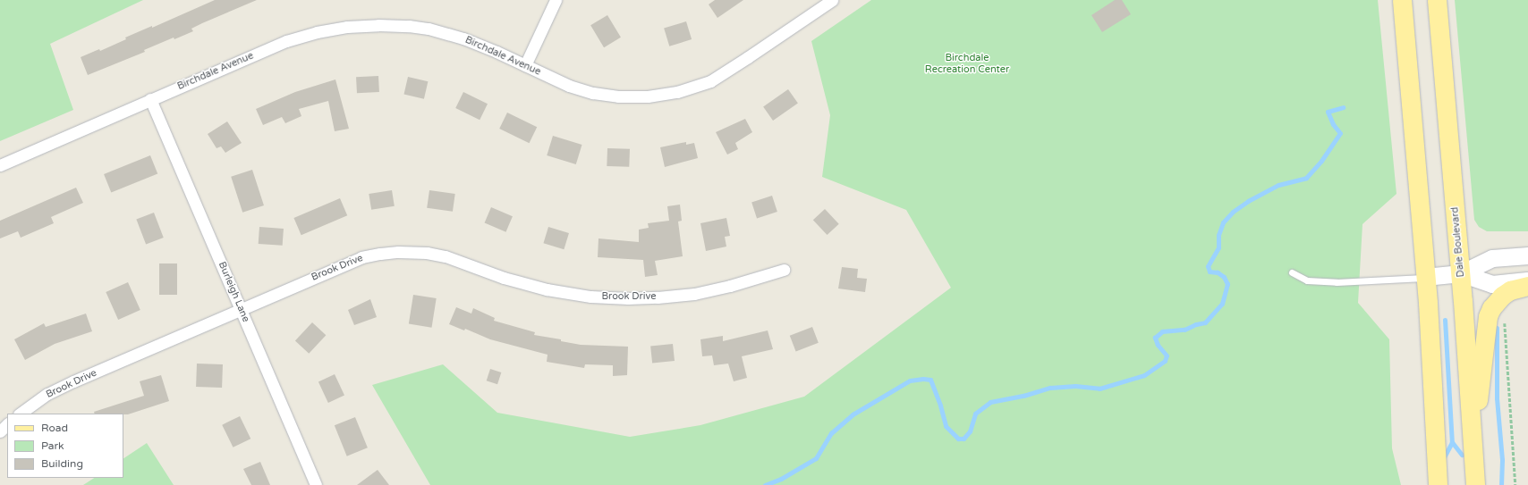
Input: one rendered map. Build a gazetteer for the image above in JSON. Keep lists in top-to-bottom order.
{
  "streets": {
    "main road": ["Dale Boulevard"],
    "street": ["Birchdale Avenue", "Brook Drive", "Burleigh Lane"]
  },
  "crossings": [
    ["Birchdale Avenue", "Burleigh Lane"],
    ["Brook Drive", "Burleigh Lane"]
  ],
  "parks": ["Birchdale Recreation Center"],
  "legend": ["Road", "Park", "Building"]
}
